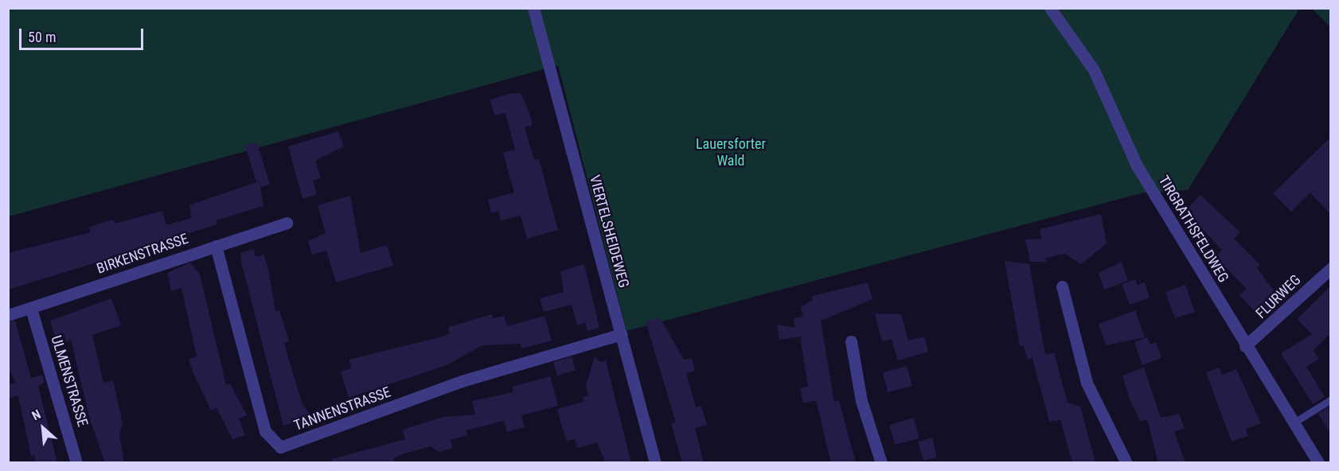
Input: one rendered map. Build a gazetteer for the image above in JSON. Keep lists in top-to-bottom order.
{
  "streets": {
    "street": [
      "TIRGRATHSFELDWEG",
      "VIERTELSHEIDEWEG",
      "BIRKENSTRASSE",
      "FLURWEG",
      "ULMENSTRASSE",
      "TANNENSTRASSE"
    ]
  },
  "crossings": [
    ["TIRGRATHSFELDWEG", "FLURWEG"],
    ["VIERTELSHEIDEWEG", "TANNENSTRASSE"],
    ["BIRKENSTRASSE", "ULMENSTRASSE"],
    ["BIRKENSTRASSE", "TANNENSTRASSE"]
  ],
  "parks": ["Lauersforter Wald"],
  "scale_bar": "50 m",
  "north": "top left"
}
